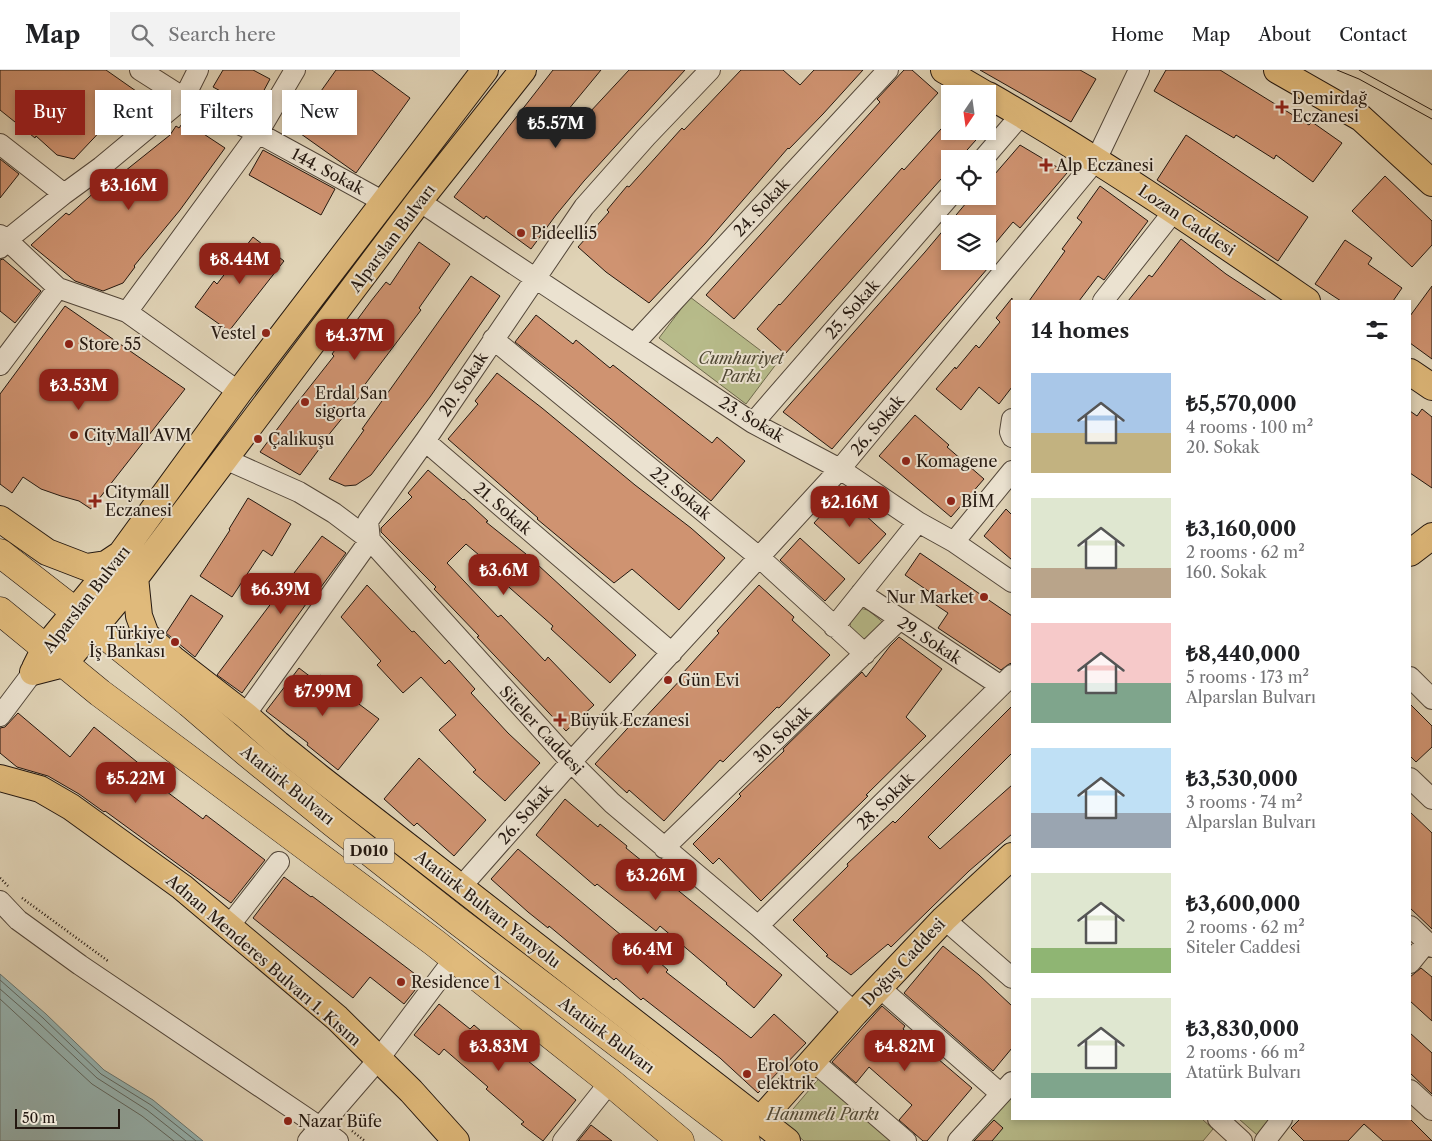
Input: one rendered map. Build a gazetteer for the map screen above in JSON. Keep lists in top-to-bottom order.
{
  "streets": {
    "highway": ["Atatürk Bulvarı", "D010"],
    "main road": [
      "Lozan Caddesi",
      "Alparslan Bulvarı",
      "Atatürk Bulvarı Yanyolu",
      "Adnan Menderes Bulvarı 1. Kısım",
      "Doğuş Caddesi"
    ],
    "street": [
      "144. Sokak",
      "24. Sokak",
      "25. Sokak",
      "20. Sokak",
      "23. Sokak",
      "26. Sokak",
      "22. Sokak",
      "21. Sokak",
      "29. Sokak",
      "Siteler Caddesi",
      "30. Sokak",
      "28. Sokak"
    ]
  },
  "crossings": [
    ["144. Sokak", "Alparslan Bulvarı"],
    ["24. Sokak", "23. Sokak"],
    ["Lozan Caddesi", "26. Sokak"],
    ["Alparslan Bulvarı", "23. Sokak"],
    ["Alparslan Bulvarı", "Siteler Caddesi"],
    ["Alparslan Bulvarı", "Atatürk Bulvarı"],
    ["Alparslan Bulvarı", "Atatürk Bulvarı Yanyolu"],
    ["25. Sokak", "23. Sokak"],
    ["20. Sokak", "23. Sokak"],
    ["20. Sokak", "22. Sokak"],
    ["20. Sokak", "21. Sokak"],
    ["20. Sokak", "Siteler Caddesi"],
    ["23. Sokak", "26. Sokak"],
    ["26. Sokak", "22. Sokak"],
    ["26. Sokak", "21. Sokak"],
    ["26. Sokak", "Siteler Caddesi"],
    ["26. Sokak", "Atatürk Bulvarı Yanyolu"],
    ["22. Sokak", "30. Sokak"],
    ["29. Sokak", "30. Sokak"],
    ["29. Sokak", "28. Sokak"],
    ["Siteler Caddesi", "30. Sokak"],
    ["Siteler Caddesi", "28. Sokak"],
    ["Siteler Caddesi", "Doğuş Caddesi"],
    ["Atatürk Bulvarı", "Atatürk Bulvarı Yanyolu"],
    ["Atatürk Bulvarı", "Doğuş Caddesi"],
    ["Atatürk Bulvarı Yanyolu", "Doğuş Caddesi"]
  ],
  "parks": ["Cumhuriyet Parkı", "Hanımeli Parkı"],
  "places": {
    "health": [
      "Demirdağ Eczanesi",
      "Alp Eczanesi",
      "Citymall Eczanesi",
      "Büyük Eczanesi"
    ],
    "other": [
      "Pideelli5",
      "Vestel",
      "Store 55",
      "Erdal San sigorta",
      "CityMall AVM",
      "Çalıkuşu",
      "Komagene",
      "BİM",
      "Nur Market",
      "Türkiye İş Bankası",
      "Gün Evi",
      "Residence 1",
      "Erol oto elektrik",
      "Nazar Büfe"
    ]
  },
  "scale_bar": "50 m",
  "north": "bottom",
  "page": {
    "header": "Map",
    "search": "Search here",
    "nav": [
      "Home",
      "Map",
      "About",
      "Contact"
    ],
    "chip": [
      "Buy",
      "Rent",
      "Filters",
      "New"
    ],
    "price": [
      "₺5.57M",
      "₺3.16M",
      "₺8.44M",
      "₺4.37M",
      "₺3.53M",
      "₺2.16M",
      "₺3.6M",
      "₺6.39M",
      "₺7.99M",
      "₺5.22M",
      "₺3.26M",
      "₺6.4M",
      "₺3.83M",
      "₺4.82M"
    ],
    "heading": "14 homes",
    "list": [
      {
        "name": "₺5,570,000",
        "note": "4 rooms · 100 m² · 20. Sokak"
      },
      {
        "name": "₺3,160,000",
        "note": "2 rooms · 62 m² · 160. Sokak"
      },
      {
        "name": "₺8,440,000",
        "note": "5 rooms · 173 m² · Alparslan Bulvarı"
      },
      {
        "name": "₺3,530,000",
        "note": "3 rooms · 74 m² · Alparslan Bulvarı"
      },
      {
        "name": "₺3,600,000",
        "note": "2 rooms · 62 m² · Siteler Caddesi"
      },
      {
        "name": "₺3,830,000",
        "note": "2 rooms · 66 m² · Atatürk Bulvarı"
      }
    ],
    "scale": "50 m"
  }
}
